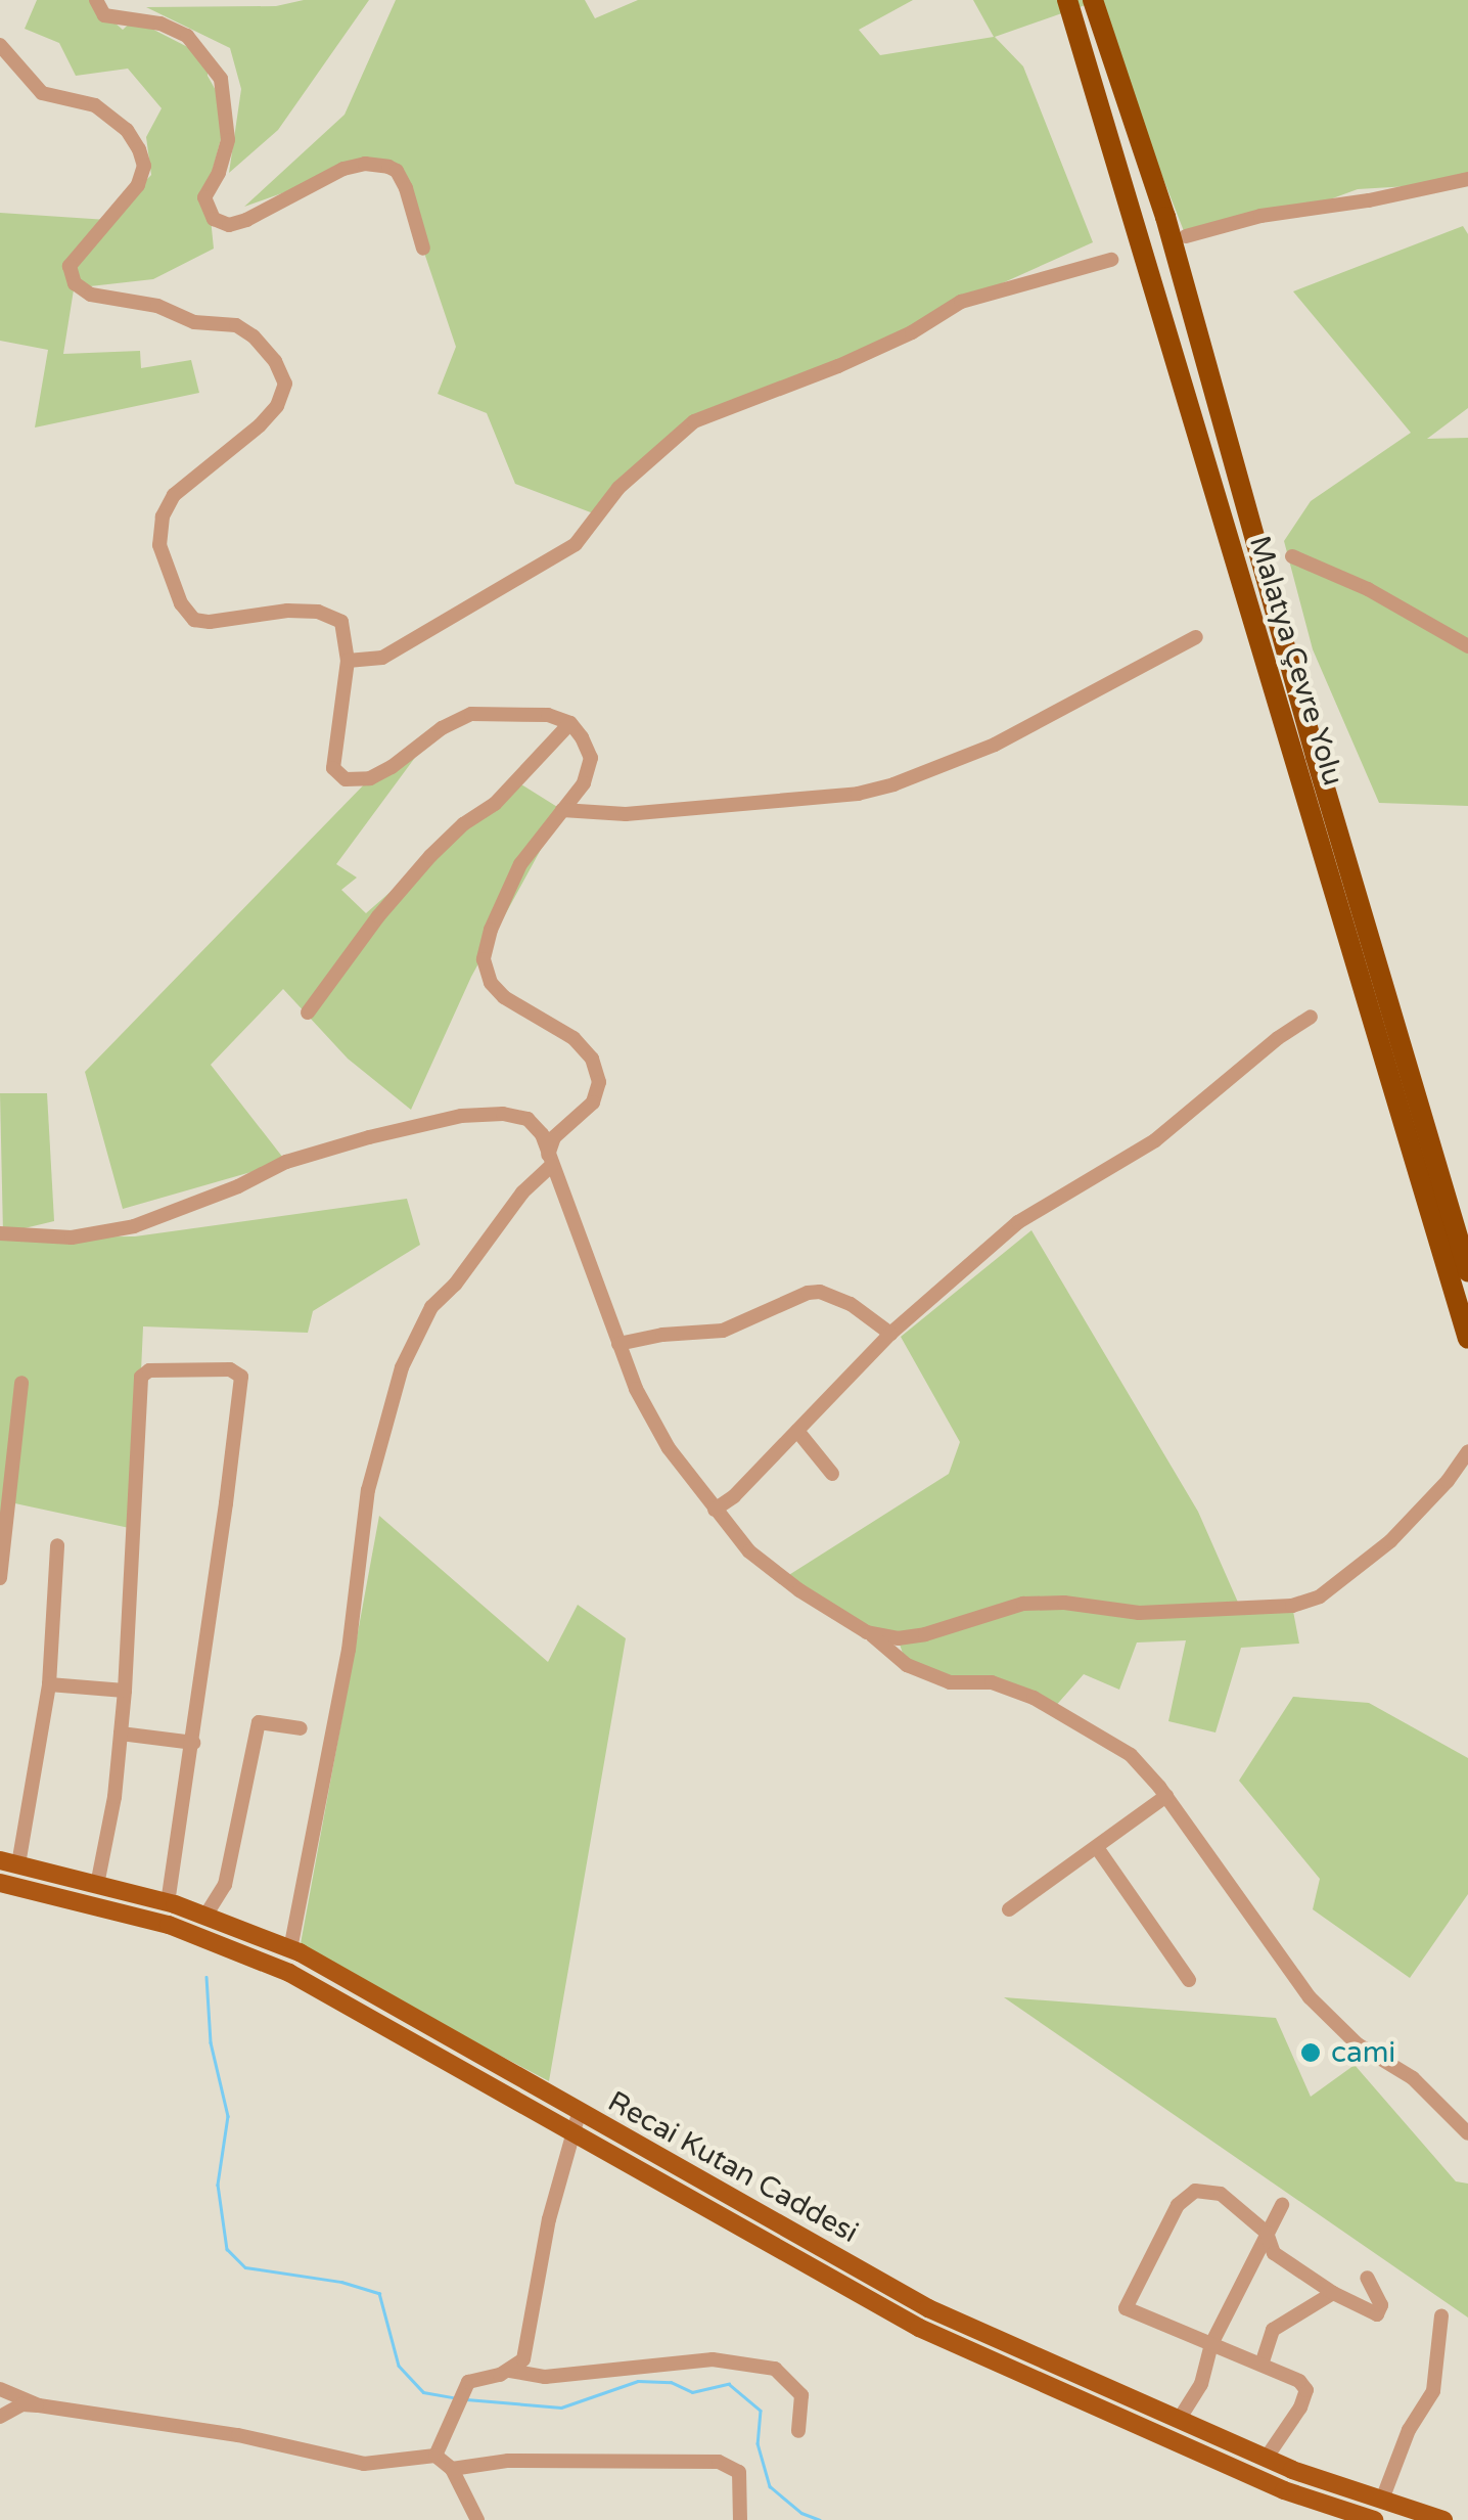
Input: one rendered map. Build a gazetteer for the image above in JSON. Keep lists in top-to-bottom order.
{
  "streets": {
    "highway": ["Malatya Çevre Yolu"],
    "main road": ["Recai Kutan Caddesi"]
  },
  "places": ["cami"]
}
